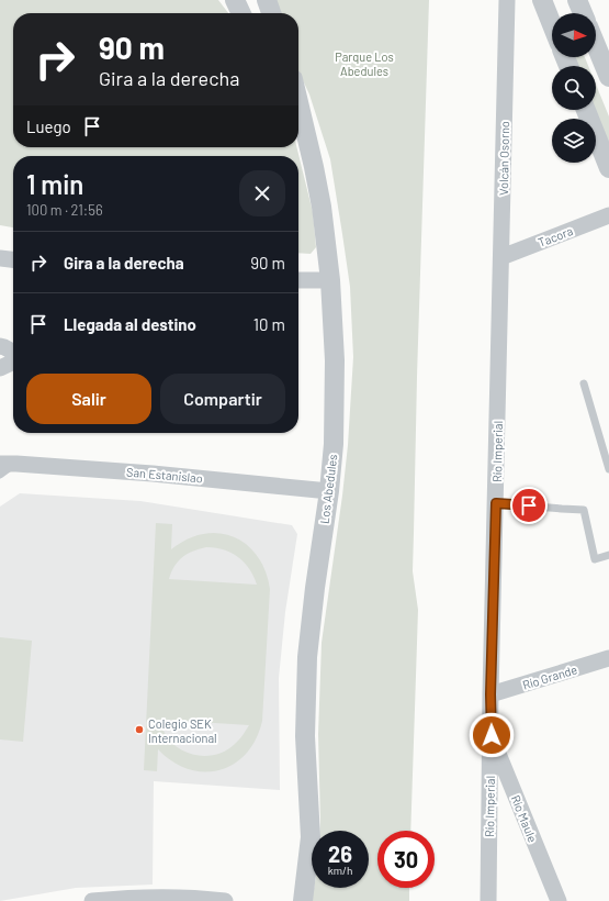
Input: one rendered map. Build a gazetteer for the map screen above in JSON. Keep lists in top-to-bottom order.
{
  "streets": {
    "street": [
      "Volcán Osorno",
      "Tacora",
      "Río Imperial",
      "San Estanislao",
      "Los Abedules",
      "Río Grande",
      "Río Maule"
    ]
  },
  "crossings": [
    ["Volcán Osorno", "Tacora"],
    ["Volcán Osorno", "Río Imperial"],
    ["Río Imperial", "Río Grande"],
    ["Río Imperial", "Río Maule"],
    ["San Estanislao", "Los Abedules"]
  ],
  "parks": ["Parque Los Abedules"],
  "places": ["Colegio SEK Internacional"],
  "north": "right",
  "page": {
    "turn": ["90 m", "Gira a la derecha"],
    "then": "Luego",
    "heading": ["1 min", "100 m · 21:56"],
    "list": [
      {
        "name": "Gira a la derecha",
        "value": "90 m"
      },
      {
        "name": "Llegada al destino",
        "value": "10 m"
      }
    ],
    "buttons": ["Salir", "Compartir"],
    "speed": "26 km/h",
    "limit": "30"
  }
}
